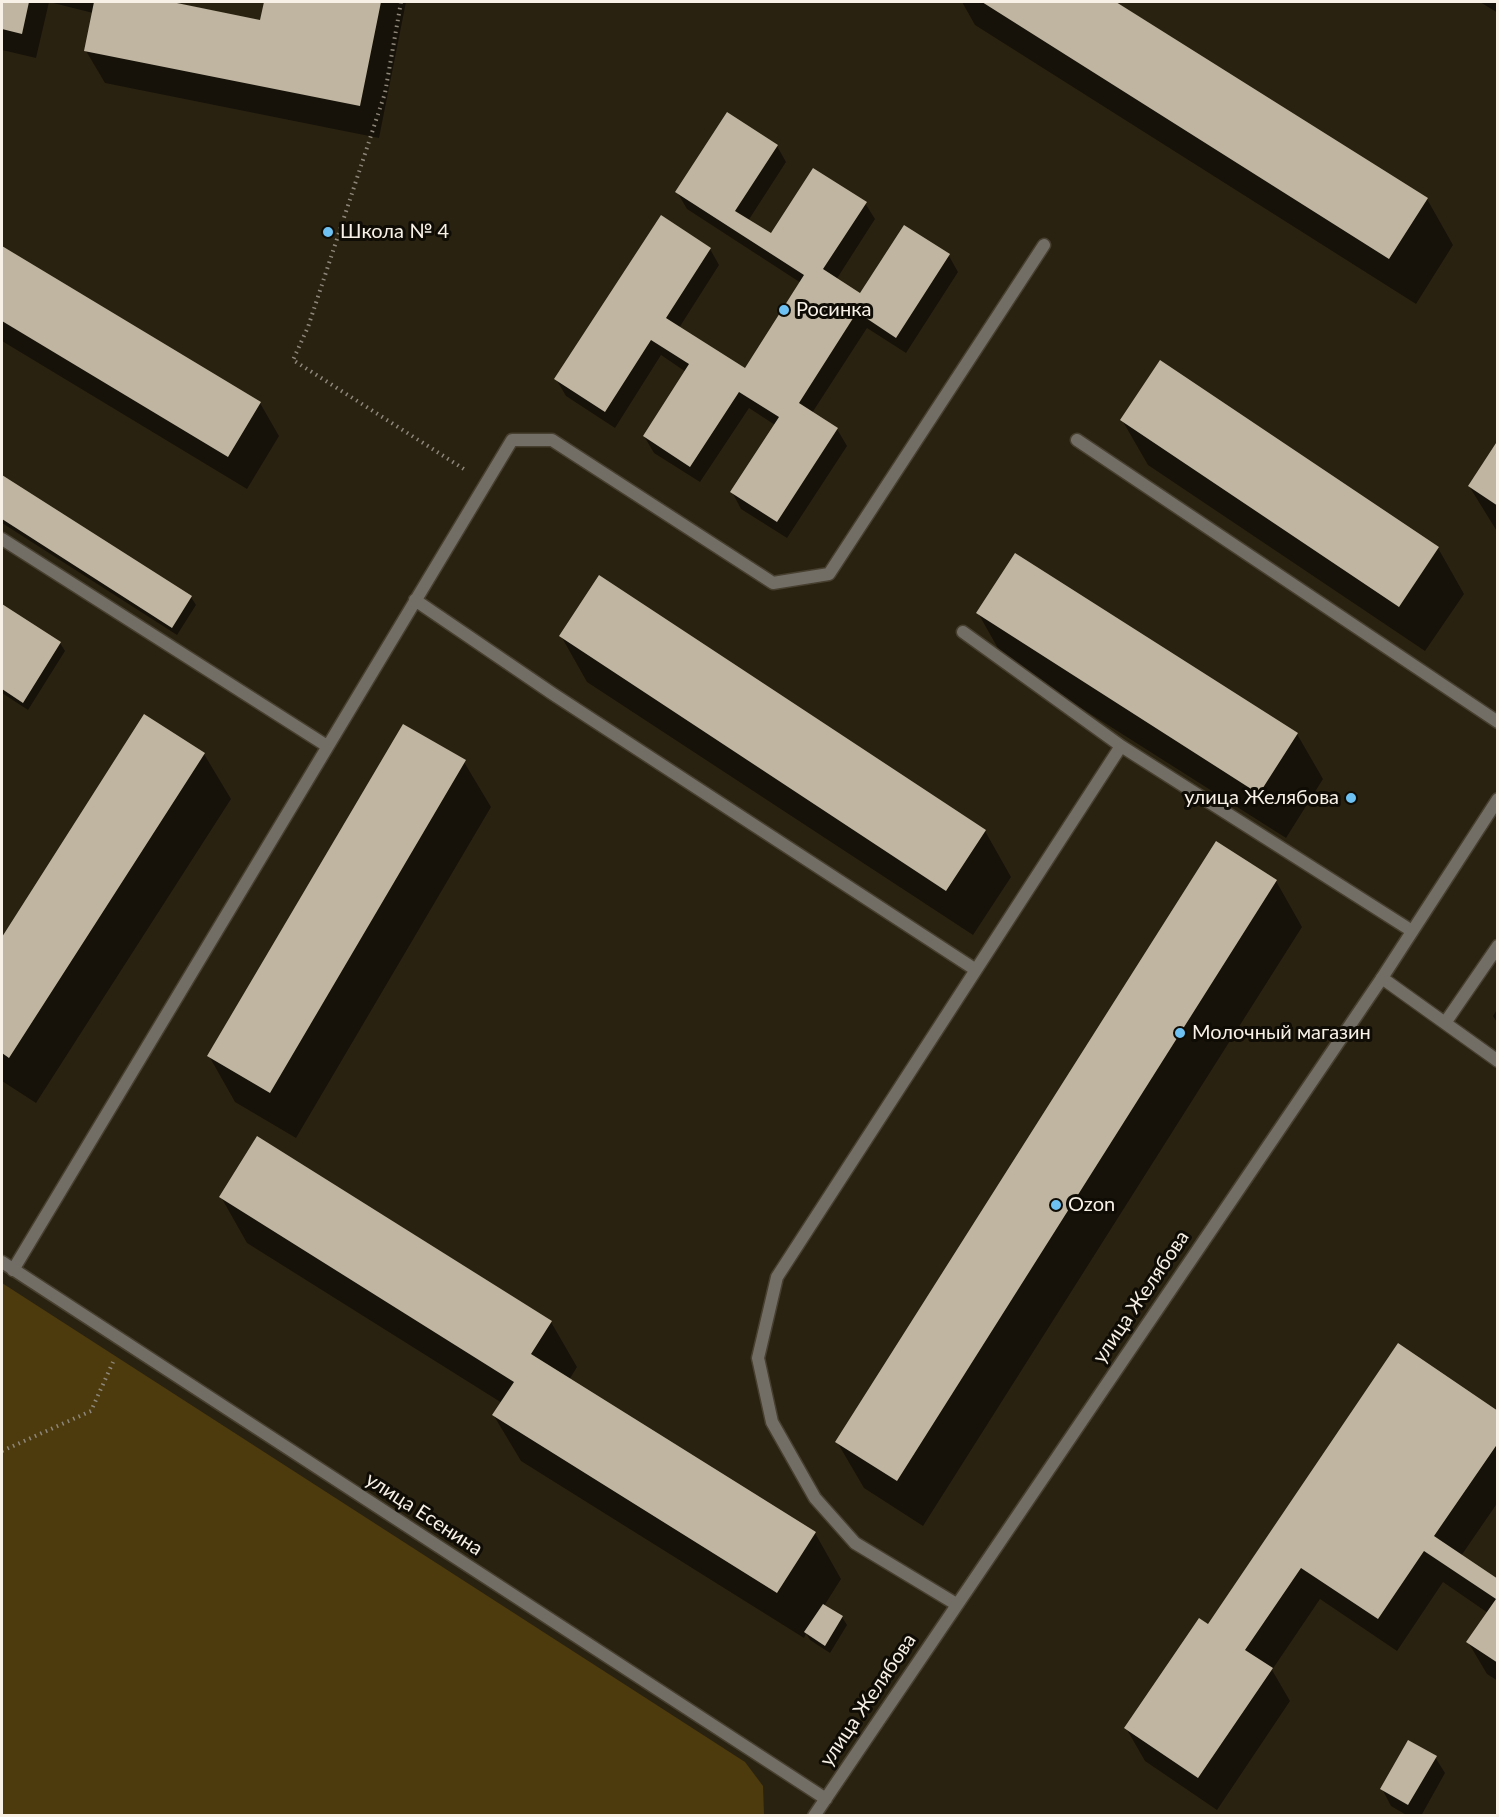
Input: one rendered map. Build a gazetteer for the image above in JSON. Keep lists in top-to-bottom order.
{
  "streets": {
    "street": ["улица Желябова", "улица Есенина"]
  },
  "crossings": [
    ["улица Желябова", "улица Есенина"]
  ],
  "places": [
    "Школа № 4",
    "Росинка",
    "улица Желябова",
    "Молочный магазин",
    "Ozon"
  ]
}
